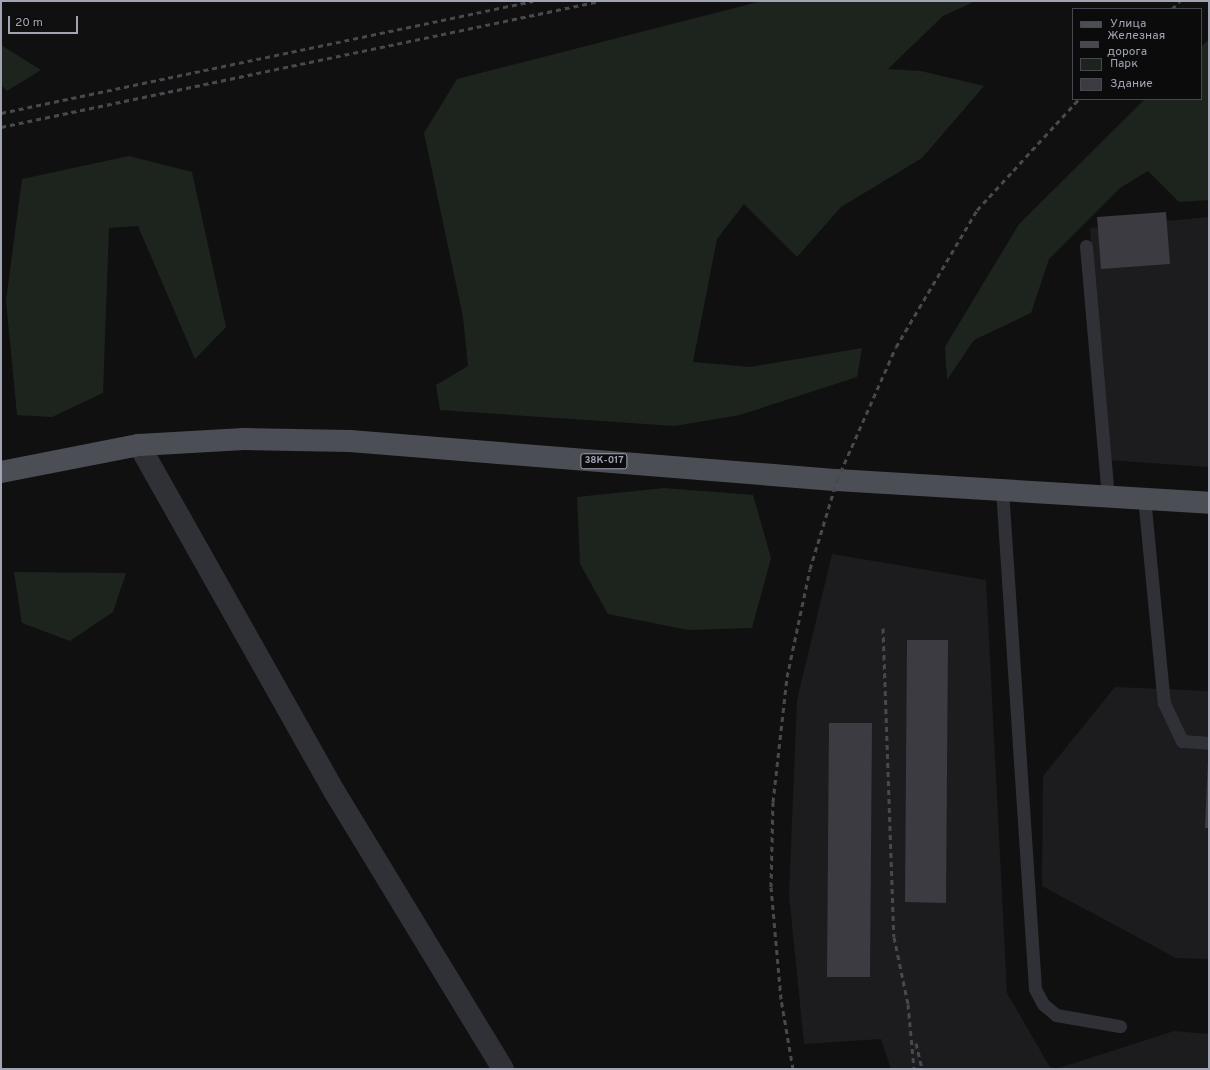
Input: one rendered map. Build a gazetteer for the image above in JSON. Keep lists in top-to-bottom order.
{
  "streets": {
    "main road": ["38К-017"]
  },
  "legend": [
    "Улица",
    "Железная дорога",
    "Парк",
    "Здание"
  ],
  "scale_bar": "20 m"
}
